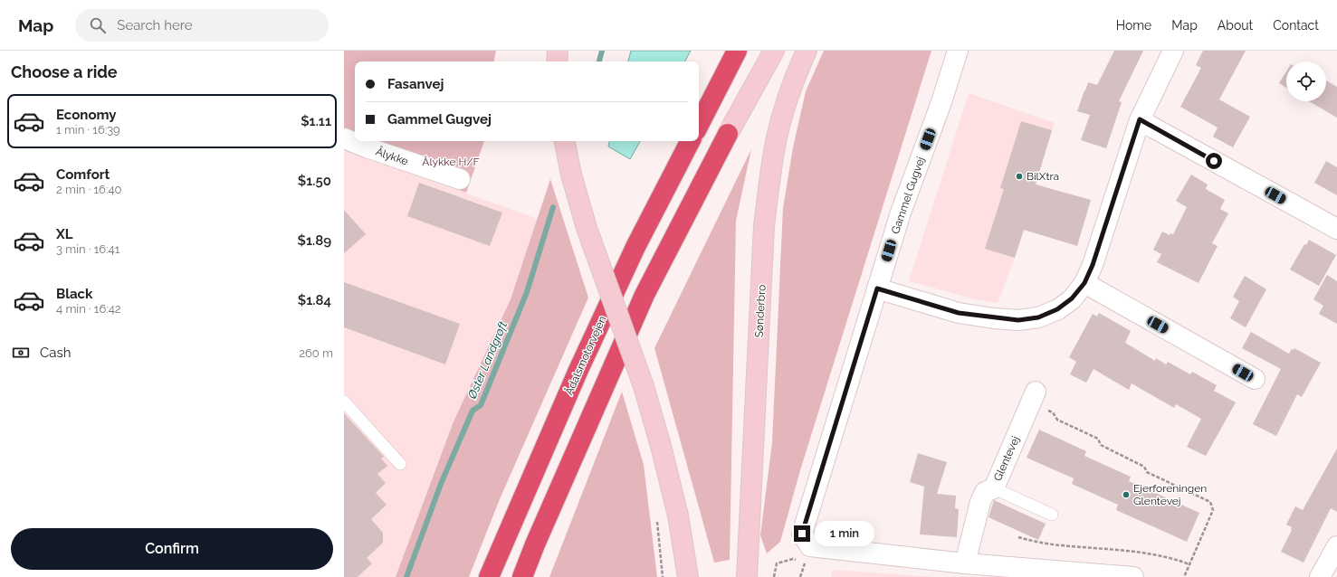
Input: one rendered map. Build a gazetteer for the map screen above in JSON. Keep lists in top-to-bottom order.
{
  "streets": {
    "highway": ["Ådalsmotorvejen"],
    "street": [
      "Ålykke",
      "Gammel Gugvej",
      "Sønderbro",
      "Glentevej"
    ]
  },
  "water": ["Øster Landgrøft"],
  "parks": ["Ålykke H/F"],
  "places": ["BilXtra", "Ejerforeningen Glentevej"],
  "page": {
    "header": "Map",
    "search": "Search here",
    "nav": [
      "Home",
      "Map",
      "About",
      "Contact"
    ],
    "heading": "Choose a ride",
    "banner": ["Fasanvej", "Gammel Gugvej"],
    "list": [
      {
        "name": "Economy",
        "note": "1 min · 16:39",
        "value": "$1.11"
      },
      {
        "name": "Comfort",
        "note": "2 min · 16:40",
        "value": "$1.50"
      },
      {
        "name": "XL",
        "note": "3 min · 16:41",
        "value": "$1.89"
      },
      {
        "name": "Black",
        "note": "4 min · 16:42",
        "value": "$1.84"
      }
    ],
    "pay": ["Cash", "260 m"],
    "buttons": "Confirm",
    "bubble": "1 min"
  }
}
